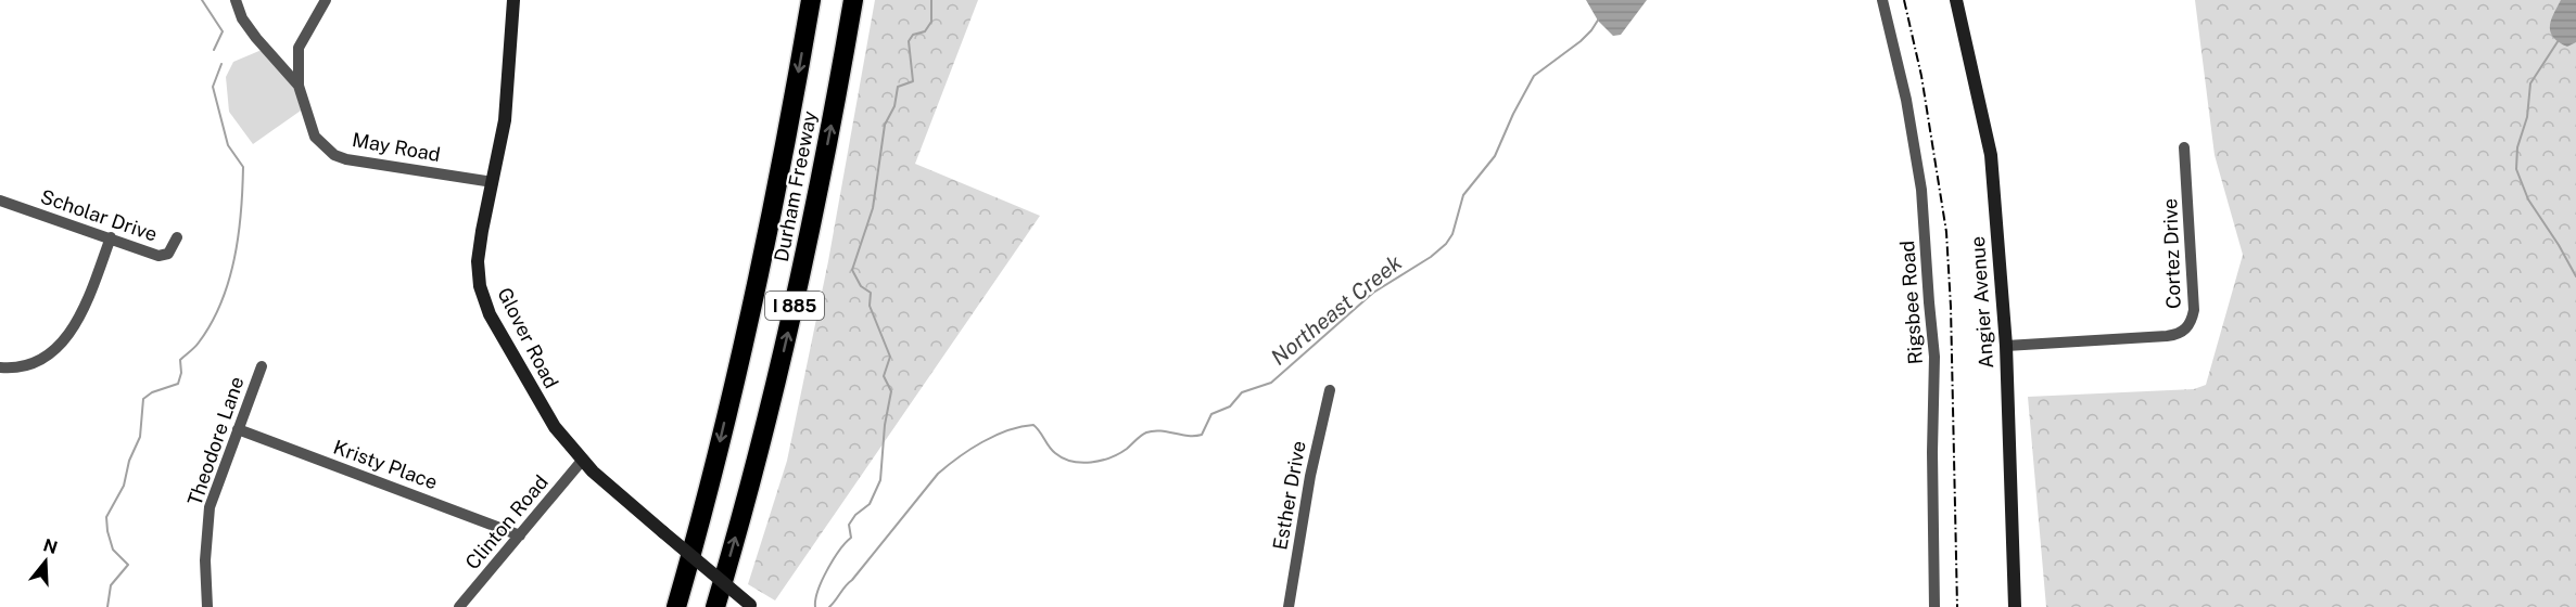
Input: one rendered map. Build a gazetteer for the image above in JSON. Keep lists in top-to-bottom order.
{
  "streets": {
    "highway": ["Durham Freeway", "I 885"],
    "street": [
      "May Road",
      "Scholar Drive",
      "Cortez Drive",
      "Rigsbee Road",
      "Angier Avenue",
      "Glover Road",
      "Theodore Lane",
      "Kristy Place",
      "Esther Drive",
      "Clinton Road"
    ]
  },
  "crossings": [
    ["May Road", "Glover Road"],
    ["Cortez Drive", "Angier Avenue"],
    ["Glover Road", "Clinton Road"],
    ["Theodore Lane", "Kristy Place"],
    ["Kristy Place", "Clinton Road"]
  ],
  "water": ["Northeast Creek"],
  "north": "top"
}
